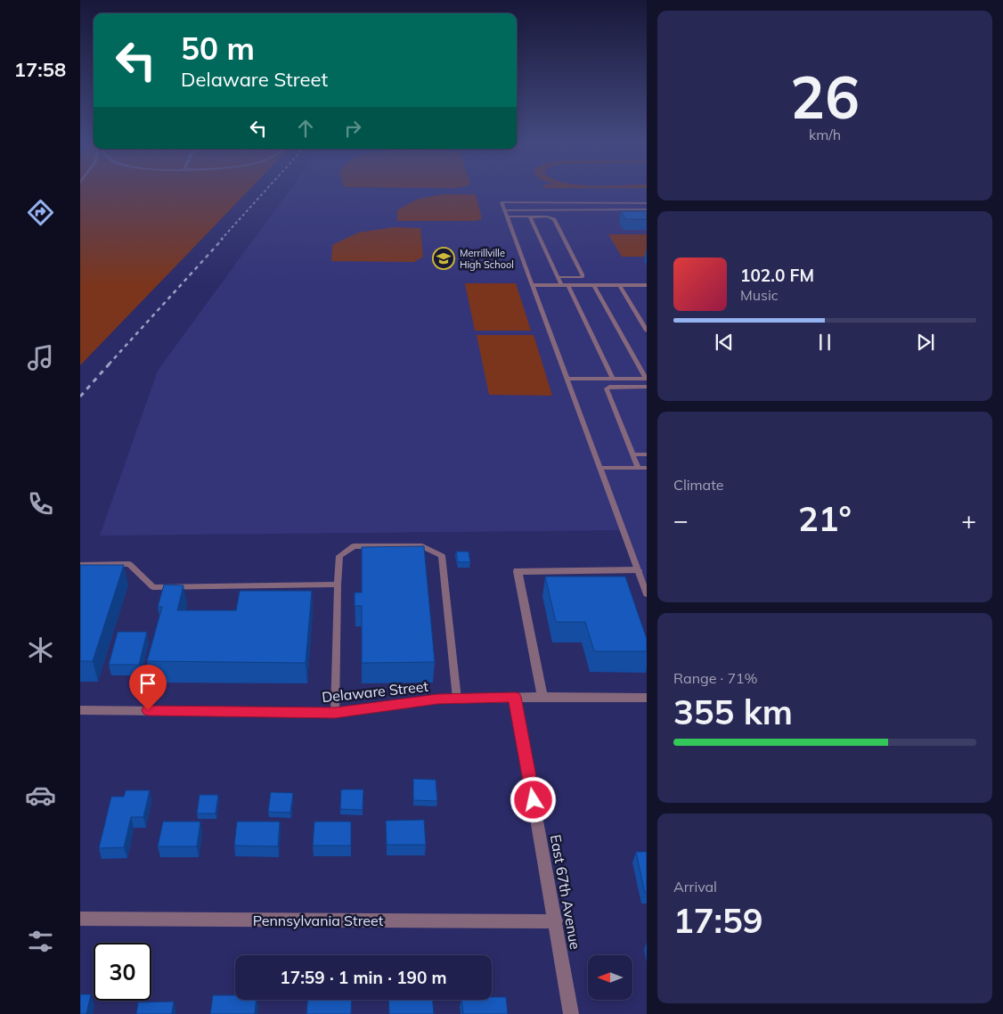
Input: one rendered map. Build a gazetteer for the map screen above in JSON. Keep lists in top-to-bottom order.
{
  "streets": {
    "street": ["Delaware Street", "East 67th Avenue", "Pennsylvania Street"]
  },
  "crossings": [
    ["Delaware Street", "East 67th Avenue"],
    ["East 67th Avenue", "Pennsylvania Street"]
  ],
  "places": {
    "school or university": ["Merrillville High School"]
  },
  "north": "left",
  "page": {
    "tabs": "17:58",
    "tile": [
      ["26", "km/h"],
      "Climate",
      ["Range · 71%", "355 km"],
      ["Arrival", "17:59"]
    ],
    "turn": ["50 m", "Delaware Street"],
    "song": ["102.0 FM", "Music"],
    "heat": ["−", "21°", "+"],
    "limit": "30",
    "trip": "17:59 · 1 min · 190 m"
  }
}
